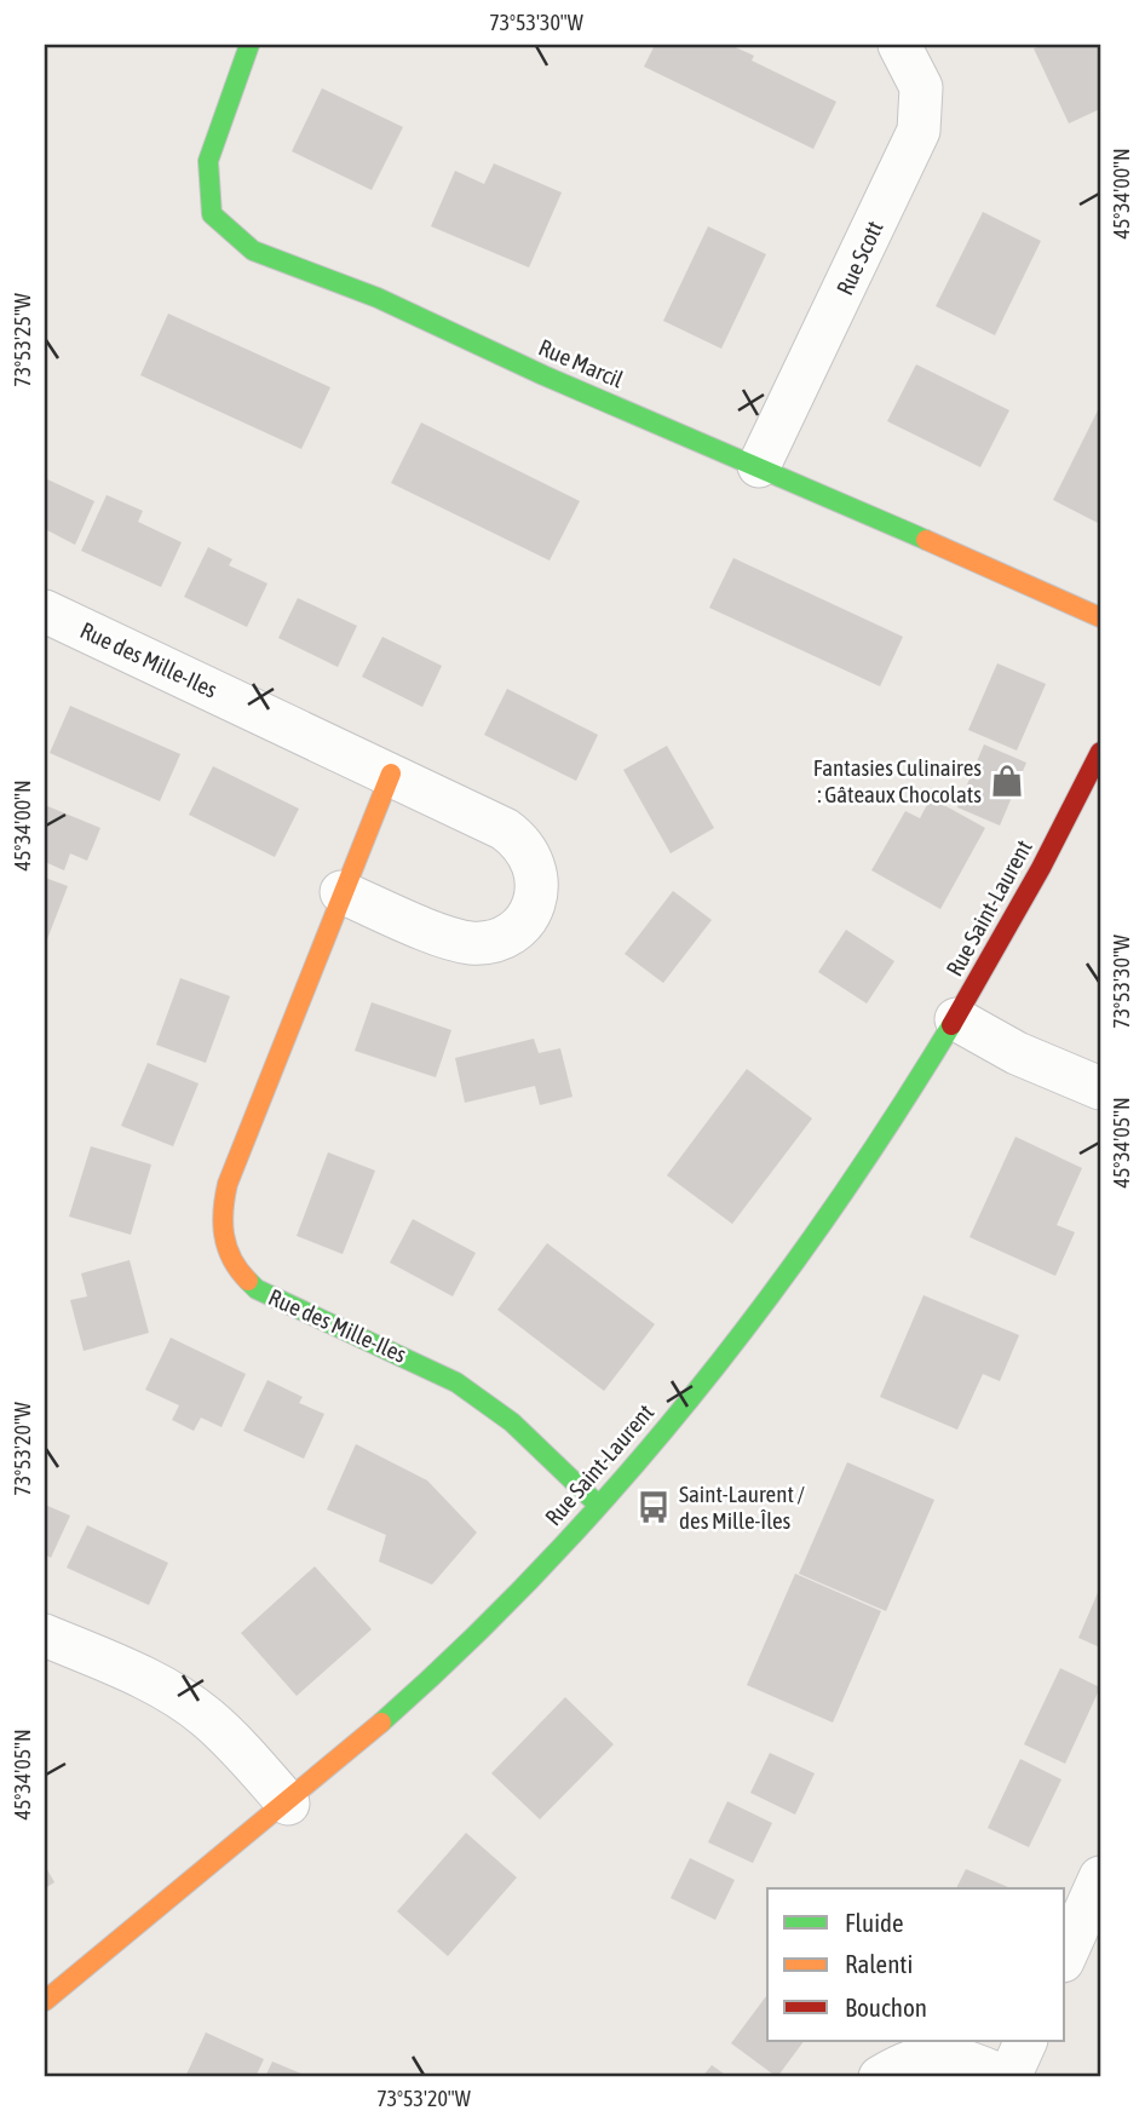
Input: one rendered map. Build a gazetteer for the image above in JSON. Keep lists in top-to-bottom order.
{
  "streets": {
    "street": [
      "Rue Scott",
      "Rue Marcil",
      "Rue des Mille-Iles",
      "Rue Saint-Laurent"
    ]
  },
  "crossings": [
    ["Rue Scott", "Rue Marcil"],
    ["Rue des Mille-Iles", "Rue Saint-Laurent"]
  ],
  "places": {
    "shop": ["Fantasies Culinaires : Gâteaux Chocolats"],
    "bus stop": ["Saint-Laurent / des Mille-Îles"]
  },
  "legend": ["Fluide", "Ralenti", "Bouchon"],
  "coordinates": [
    "73°53'30\"W",
    "45°34'00\"N",
    "73°53'25\"W",
    "45°34'05\"N",
    "73°53'20\"W"
  ]
}
